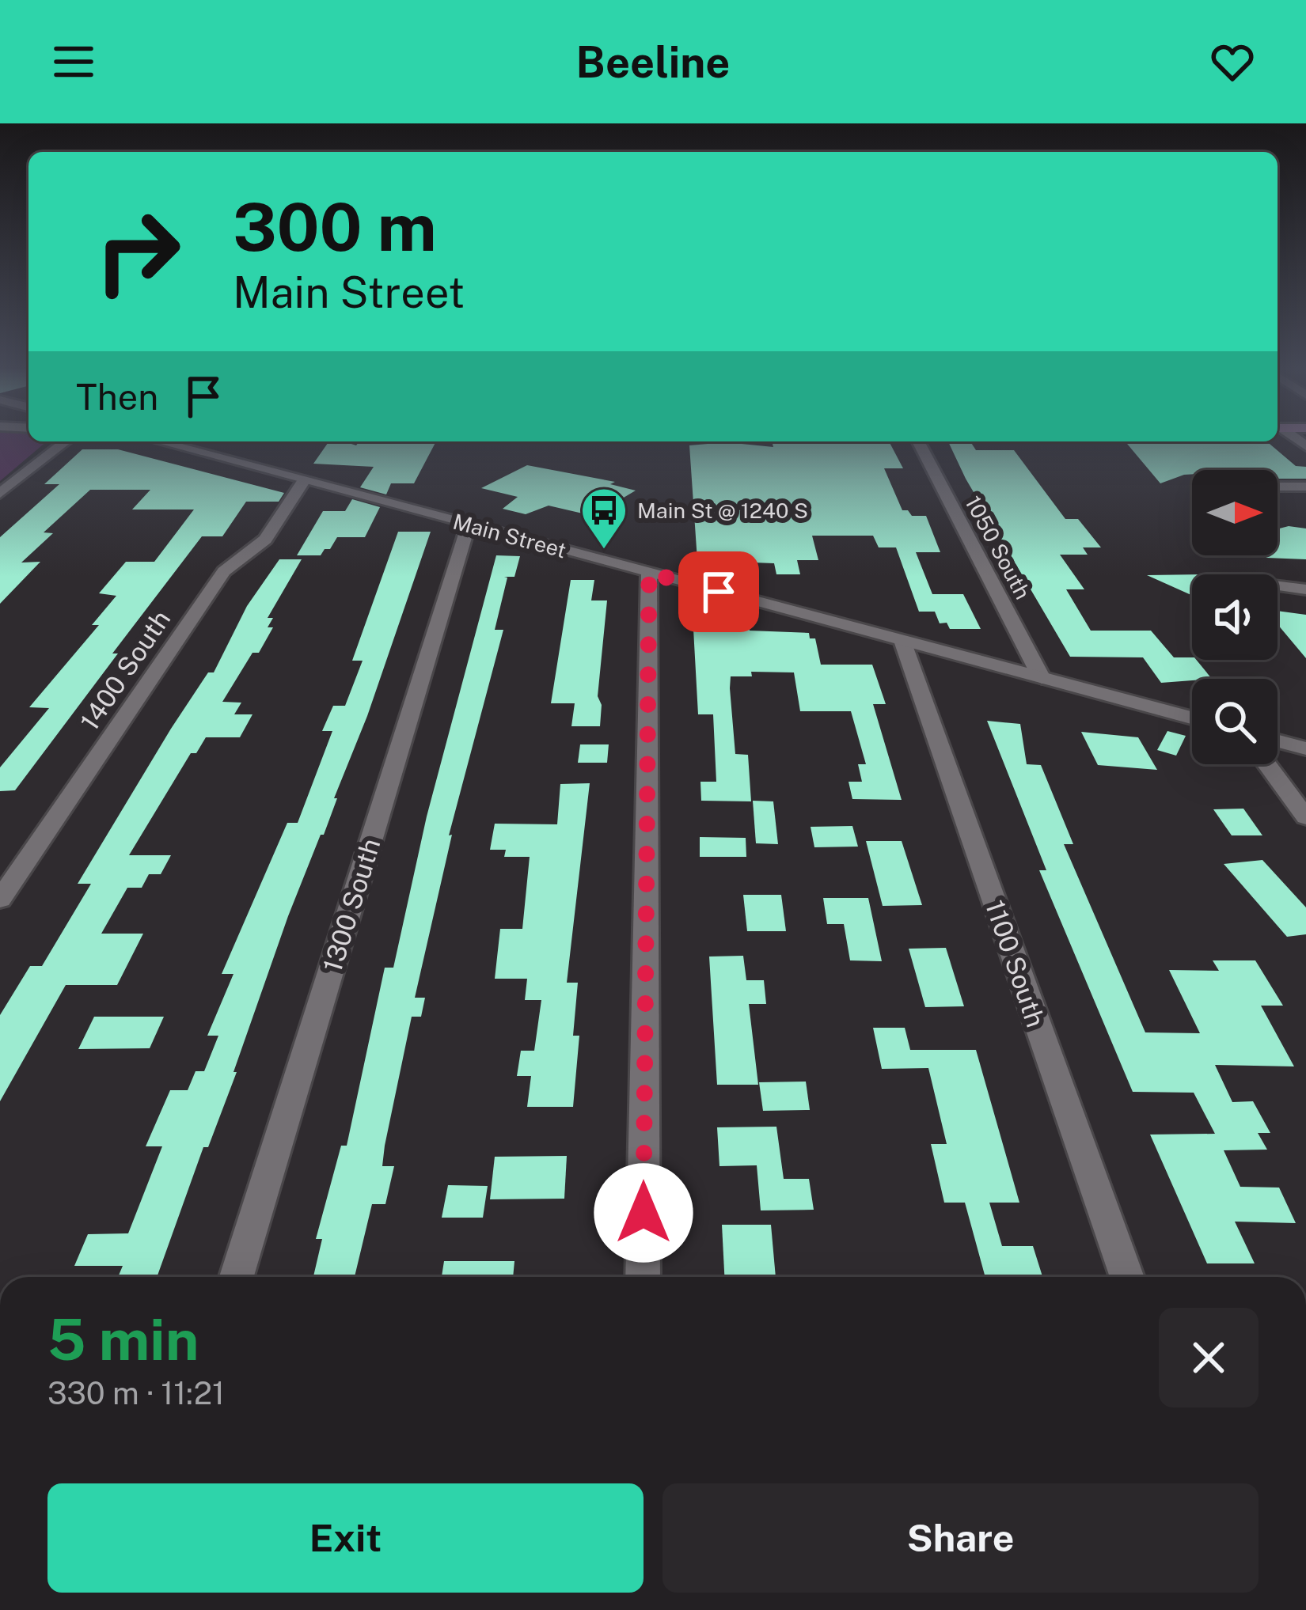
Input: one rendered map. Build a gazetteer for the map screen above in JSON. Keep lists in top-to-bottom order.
{
  "streets": {
    "street": [
      "Main Street",
      "1050 South",
      "1400 South",
      "1300 South",
      "1100 South"
    ]
  },
  "crossings": [
    ["Main Street", "1050 South"],
    ["Main Street", "1400 South"],
    ["Main Street", "1300 South"],
    ["Main Street", "1100 South"]
  ],
  "places": {
    "bus stop": ["Main St @ 1240 S"]
  },
  "north": "right",
  "page": {
    "header": "Beeline",
    "turn": ["300 m", "Main Street"],
    "then": "Then",
    "heading": ["5 min", "330 m · 11:21"],
    "buttons": ["Exit", "Share"]
  }
}
